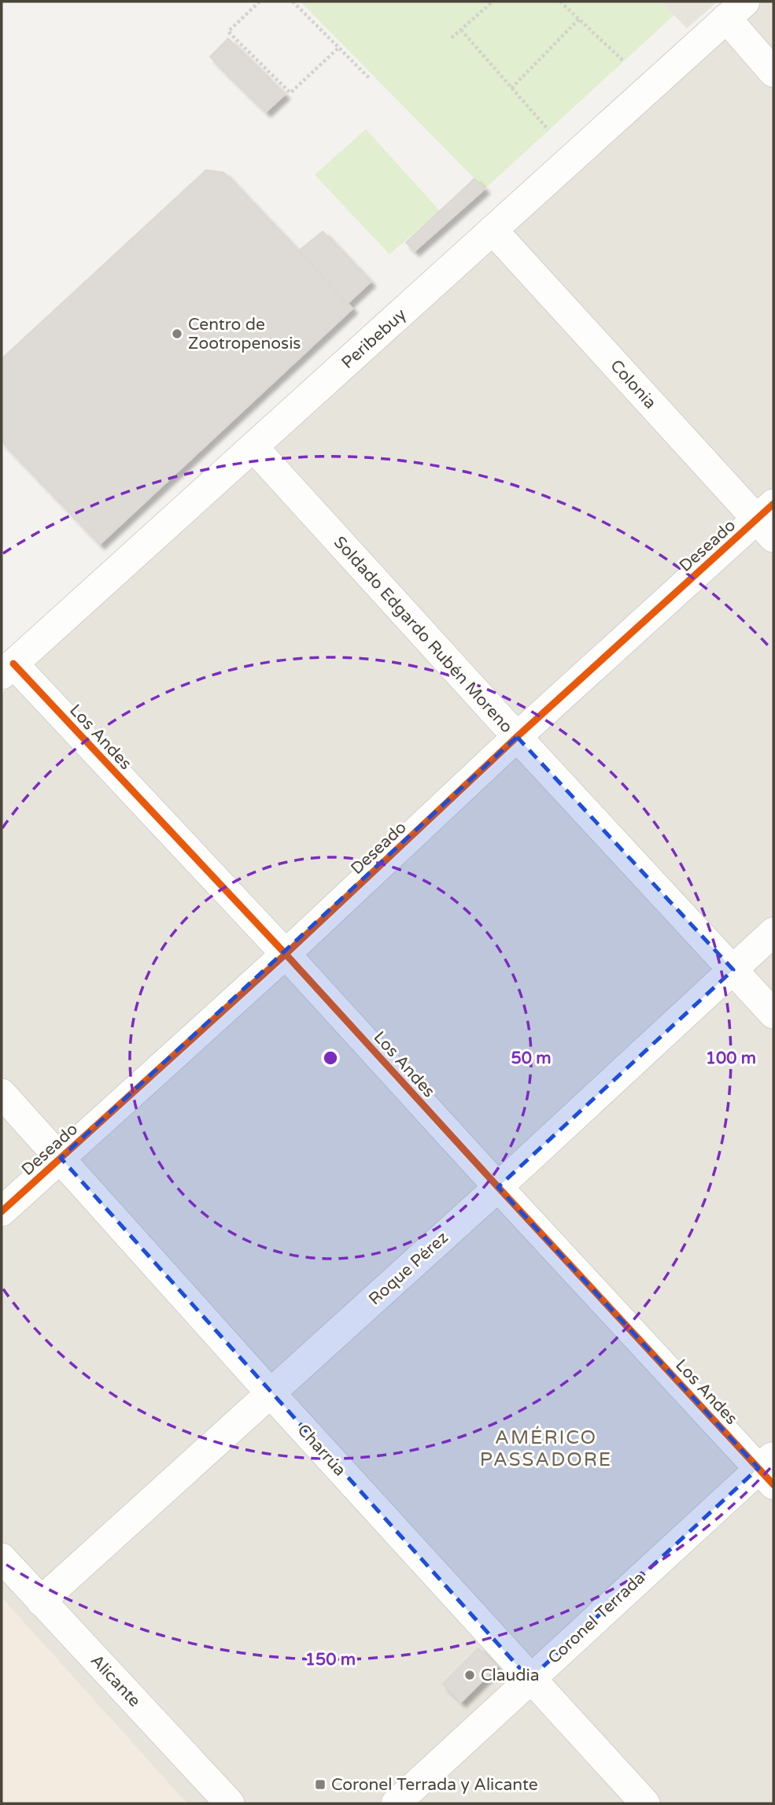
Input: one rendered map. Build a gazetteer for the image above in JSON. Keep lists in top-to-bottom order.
{
  "streets": {
    "street": [
      "Peribebuy",
      "Colonia",
      "Deseado",
      "Soldado Edgardo Rubén Moreno",
      "Los Andes",
      "Roque Pérez",
      "Charrúa",
      "Coronel Terrada",
      "Alicante"
    ]
  },
  "crossings": [
    ["Peribebuy", "Colonia"],
    ["Peribebuy", "Soldado Edgardo Rubén Moreno"],
    ["Peribebuy", "Los Andes"],
    ["Colonia", "Deseado"],
    ["Deseado", "Soldado Edgardo Rubén Moreno"],
    ["Deseado", "Los Andes"],
    ["Deseado", "Charrúa"],
    ["Soldado Edgardo Rubén Moreno", "Roque Pérez"],
    ["Los Andes", "Roque Pérez"],
    ["Los Andes", "Coronel Terrada"],
    ["Roque Pérez", "Charrúa"],
    ["Roque Pérez", "Alicante"],
    ["Charrúa", "Coronel Terrada"]
  ],
  "districts": ["AMÉRICO PASSADORE"],
  "places": {
    "other": ["Centro de Zootropenosis", "Claudia"],
    "transit": ["Coronel Terrada y Alicante"]
  },
  "rings": ["50 m", "100 m", "150 m"]
}
